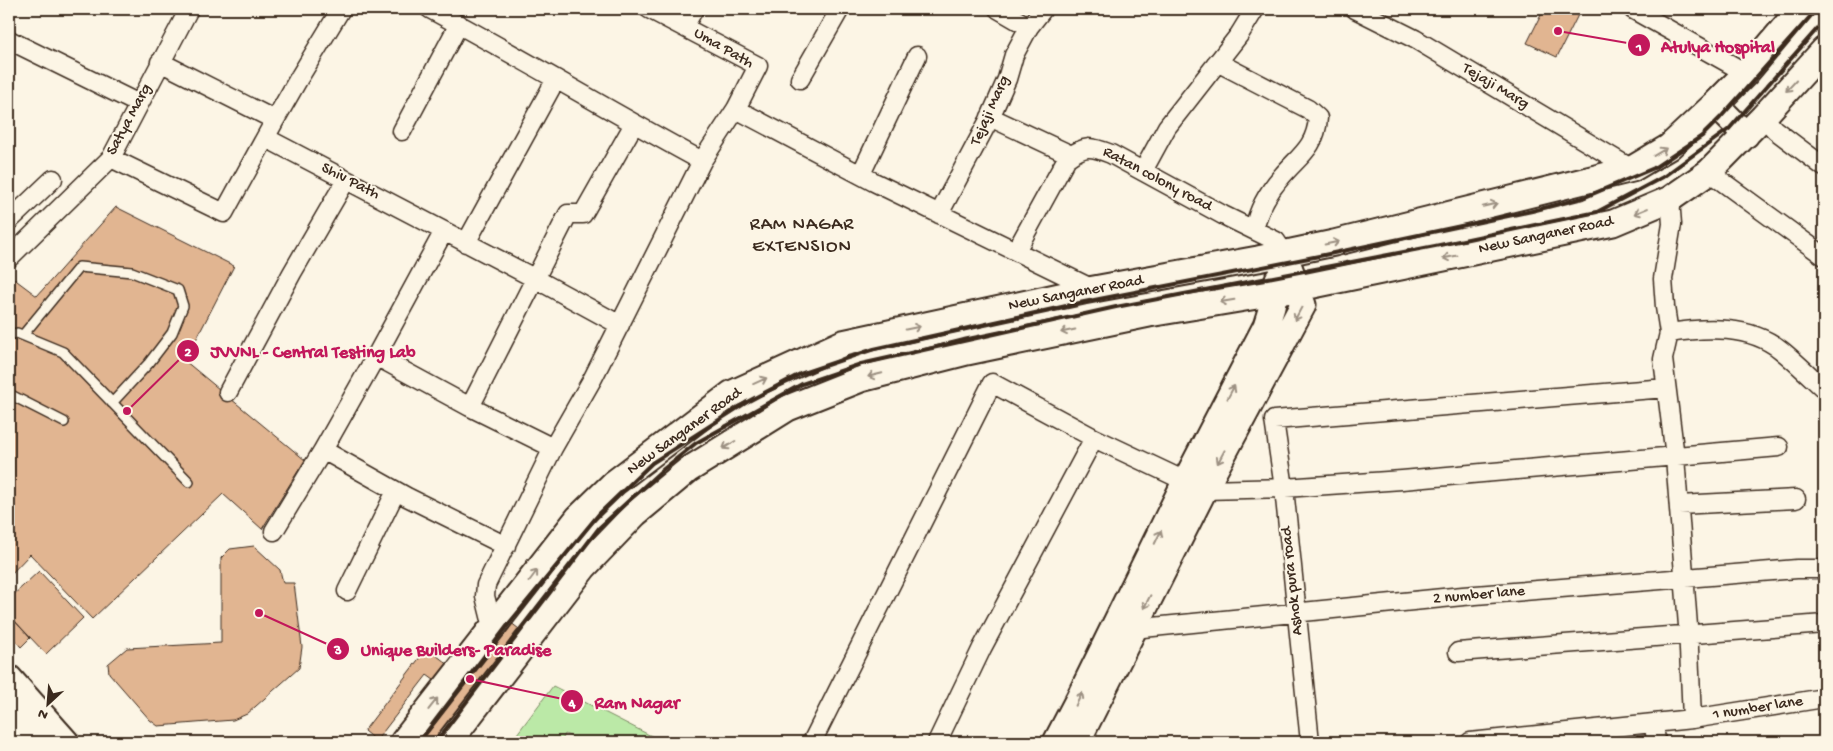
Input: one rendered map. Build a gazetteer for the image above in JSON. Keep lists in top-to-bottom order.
{
  "streets": {
    "main road": ["New Sanganer Road"],
    "street": [
      "Uma Path",
      "Tejaji Marg",
      "Satya Marg",
      "Ratan colony road",
      "Shiv Path",
      "Ashok pura road",
      "2 number lane",
      "1 number lane"
    ]
  },
  "crossings": [
    ["Tejaji Marg", "New Sanganer Road"],
    ["Ratan colony road", "New Sanganer Road"],
    ["Ashok pura road", "2 number lane"]
  ],
  "districts": ["RAM NAGAR EXTENSION"],
  "places": [
    "Atulya Hospital",
    "JVVNL - Central Testing Lab",
    "Unique Builders- Paradise",
    "Ram Nagar"
  ],
  "north": "bottom left"
}
